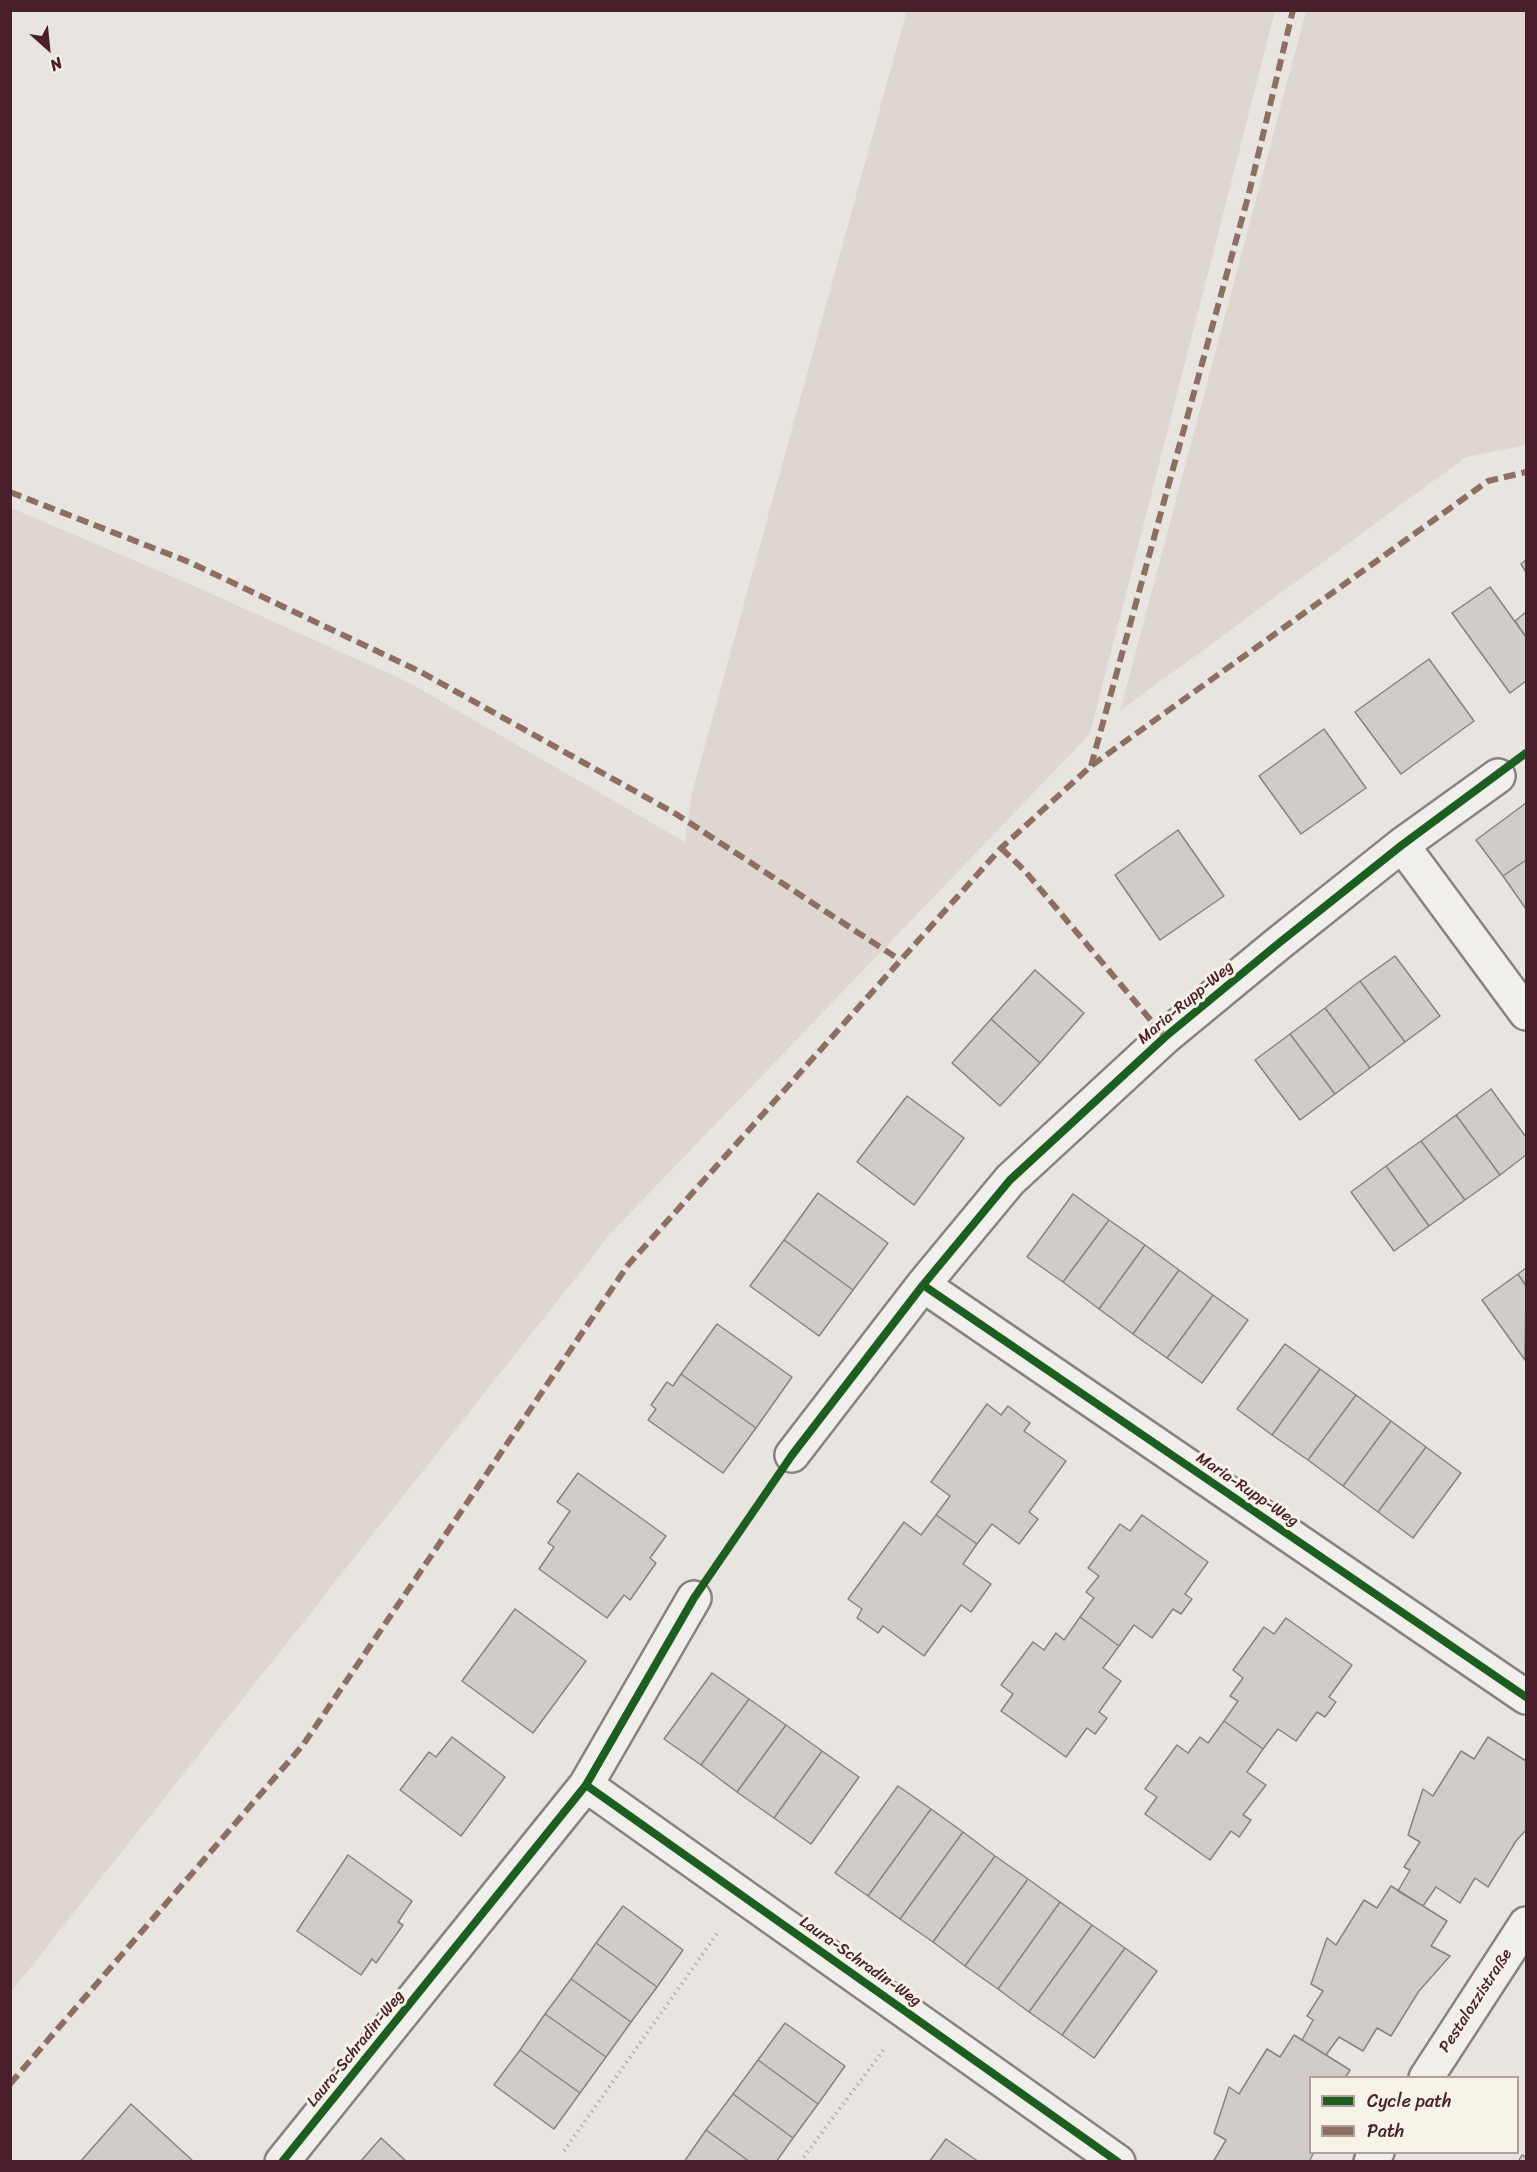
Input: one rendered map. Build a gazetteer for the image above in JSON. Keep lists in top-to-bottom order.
{
  "streets": {
    "street": ["Maria-Rupp-Weg", "Laura-Schradin-Weg", "Pestalozzistraße"]
  },
  "legend": ["Cycle path", "Path"],
  "north": "bottom right"
}
